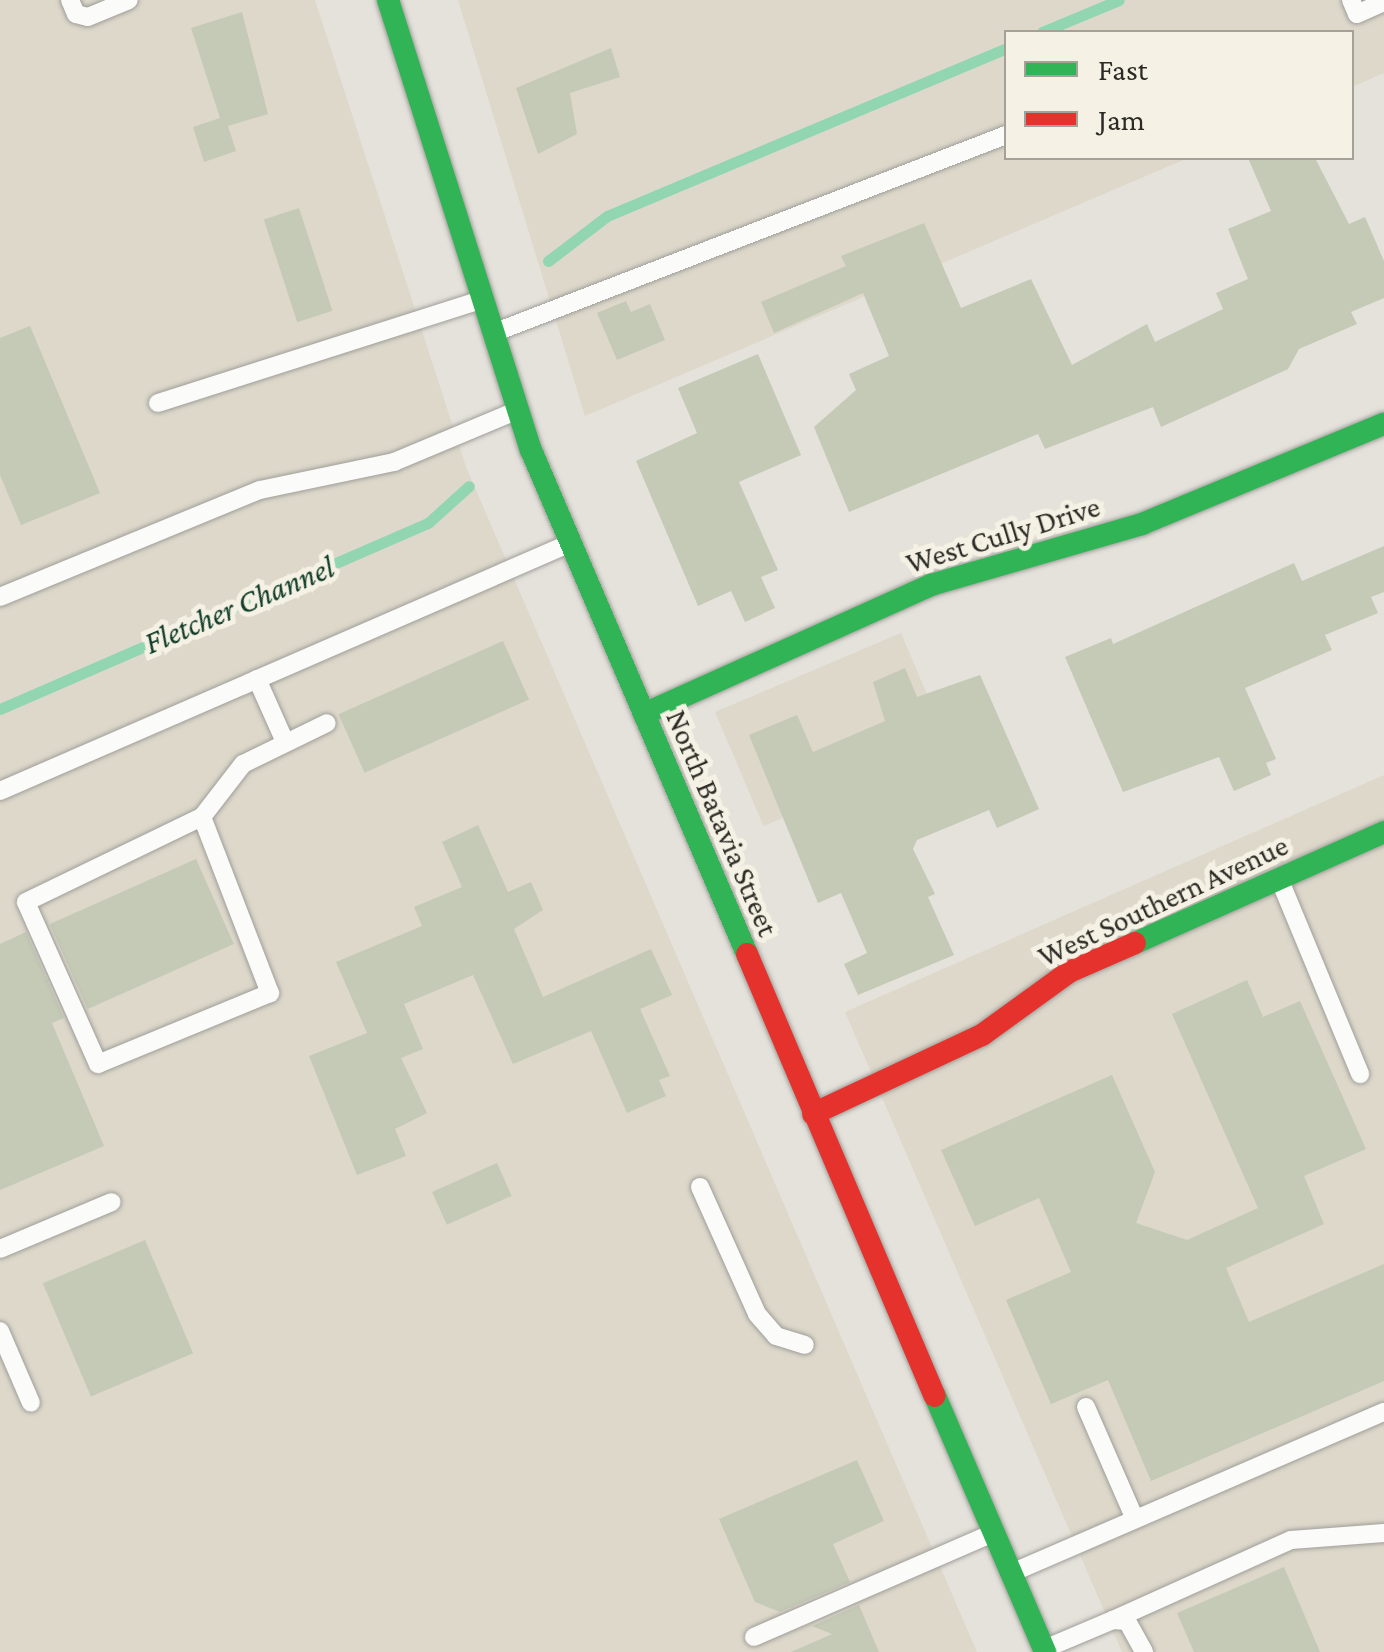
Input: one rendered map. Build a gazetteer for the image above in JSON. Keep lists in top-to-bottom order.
{
  "streets": {
    "main road": ["West Cully Drive", "North Batavia Street", "West Southern Avenue"]
  },
  "crossings": [
    ["West Cully Drive", "North Batavia Street"],
    ["North Batavia Street", "West Southern Avenue"]
  ],
  "water": ["Fletcher Channel"],
  "legend": ["Fast", "Jam"]
}
